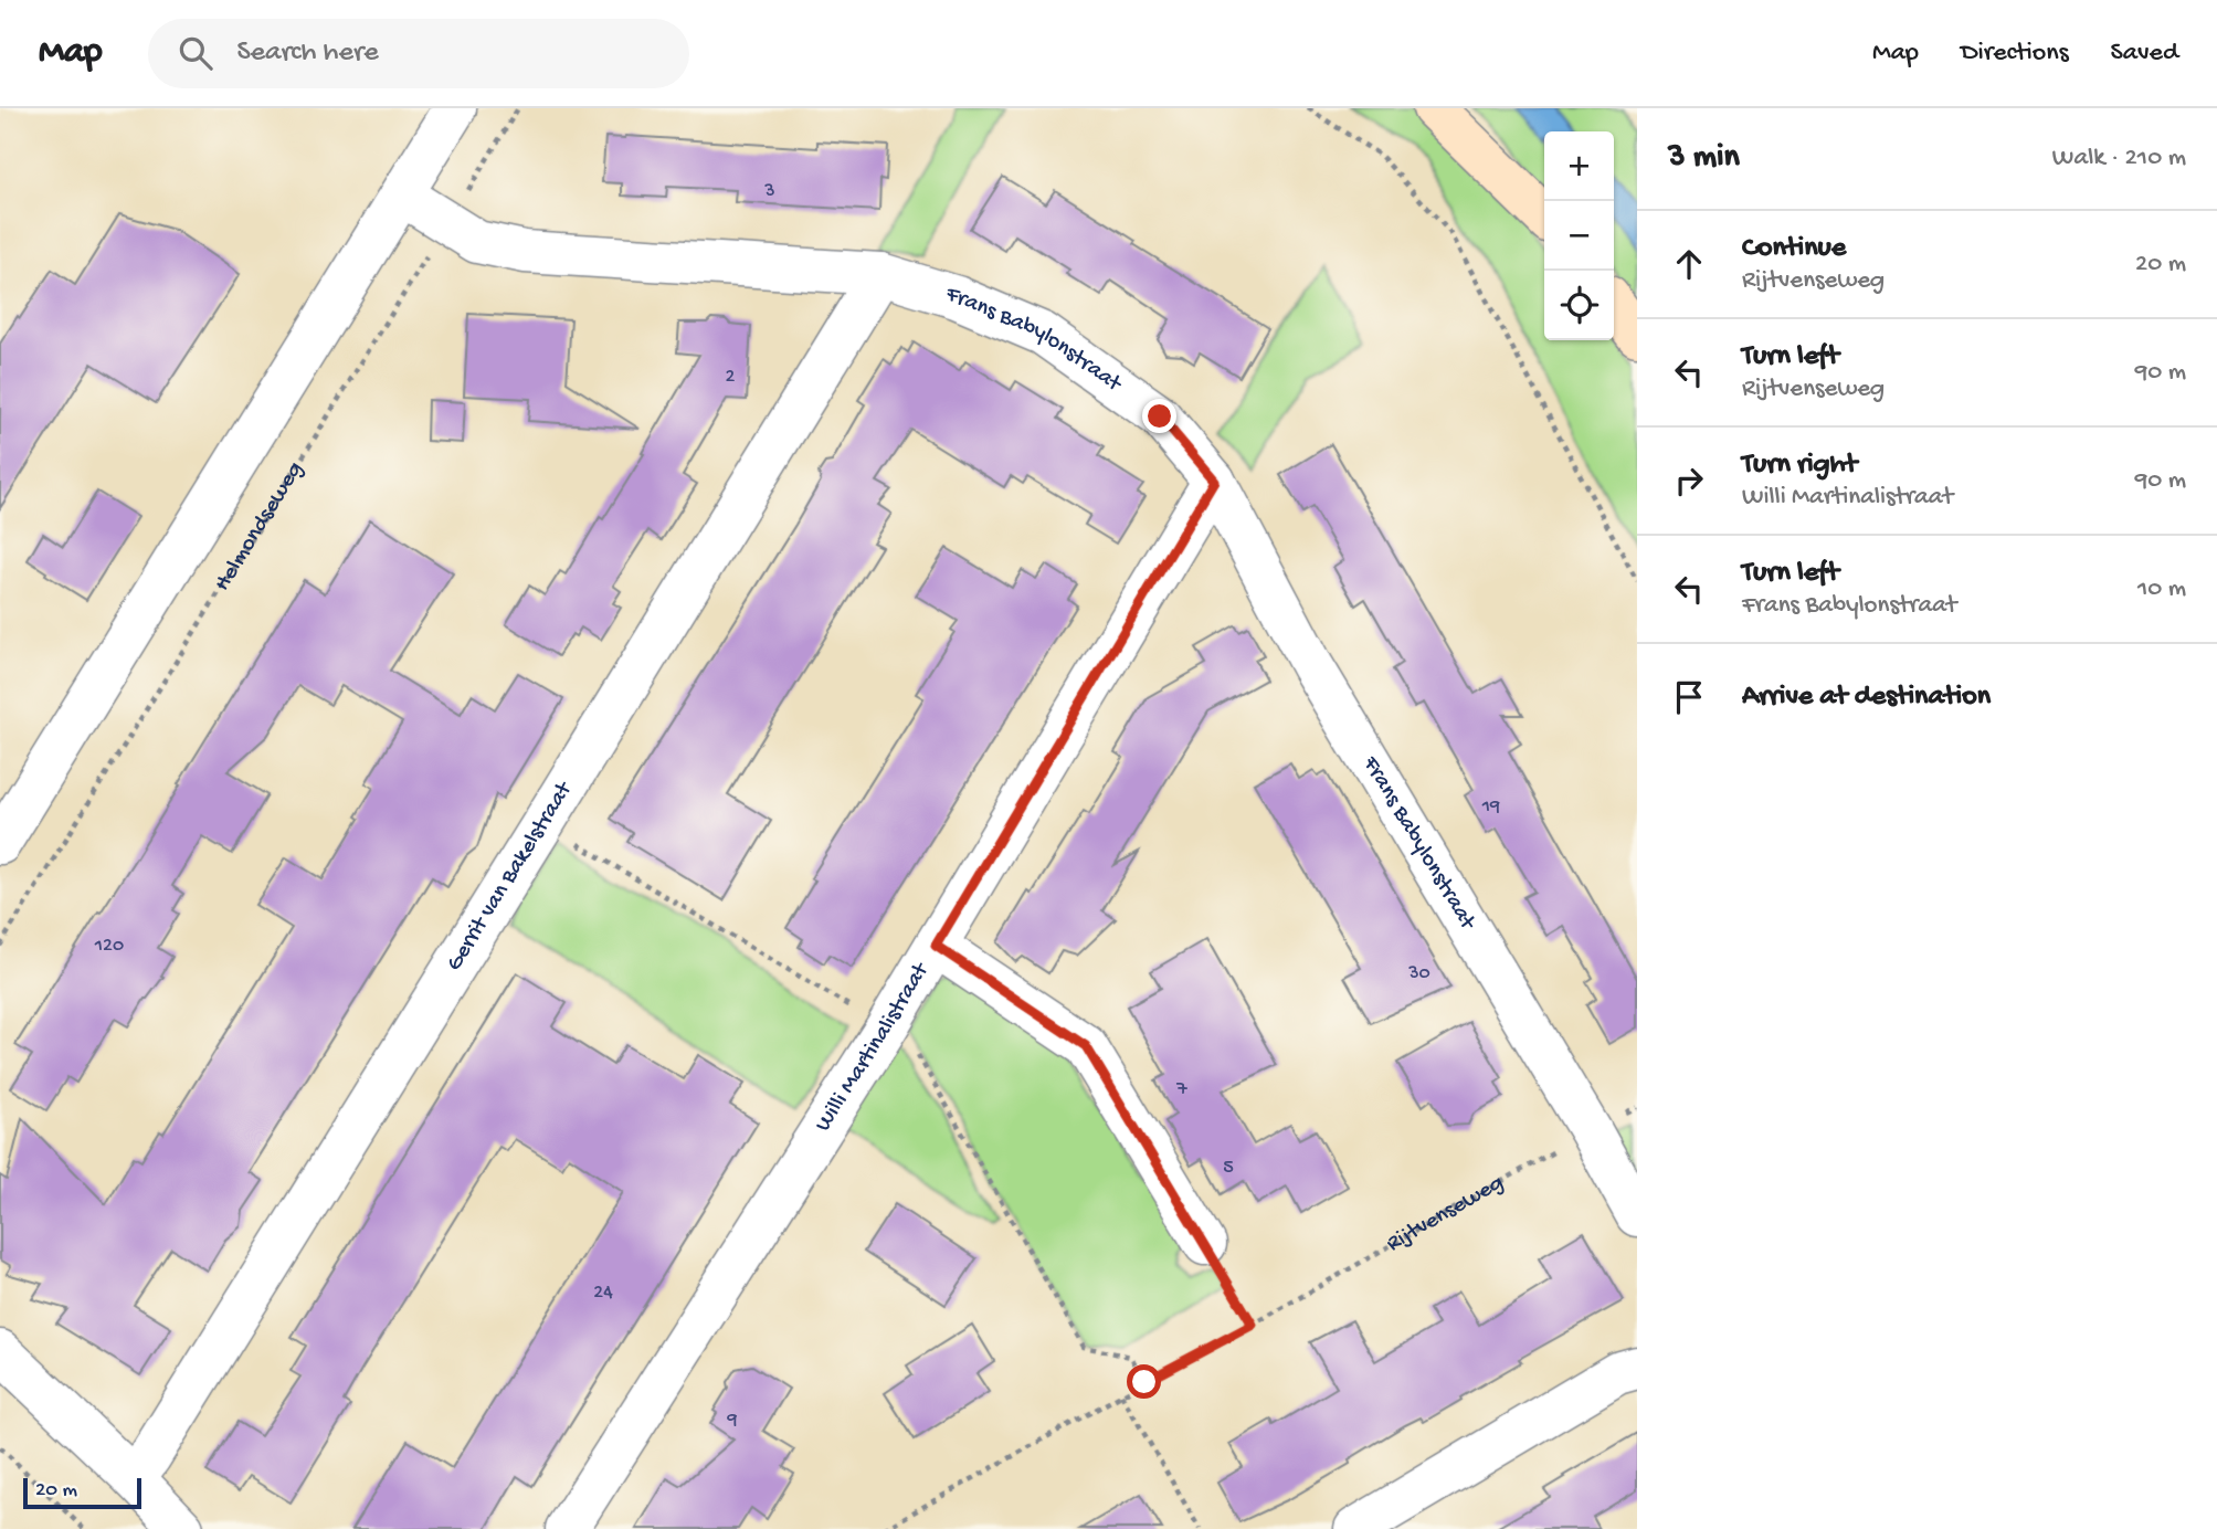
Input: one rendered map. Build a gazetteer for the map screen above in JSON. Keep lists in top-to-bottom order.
{
  "streets": {
    "street": ["Frans Babylonstraat", "Gerrit van Bakelstraat", "Willi Martinalistraat"],
    "path": ["Helmondseweg", "Rijtvenseweg"]
  },
  "crossings": [
    ["Frans Babylonstraat", "Helmondseweg"],
    ["Frans Babylonstraat", "Gerrit van Bakelstraat"],
    ["Frans Babylonstraat", "Willi Martinalistraat"],
    ["Frans Babylonstraat", "Rijtvenseweg"]
  ],
  "house_numbers": [
    "3",
    "2",
    "19",
    "120",
    "30",
    "7",
    "5",
    "24",
    "9"
  ],
  "scale_bar": "20 m",
  "page": {
    "header": "Map",
    "search": "Search here",
    "nav": ["Map", "Directions", "Saved"],
    "heading": ["3 min", "Walk · 210 m"],
    "map_buttons": ["+", "−"],
    "list": [
      ["Continue", "Rijtvenseweg", "20 m"],
      ["Turn left", "Rijtvenseweg", "90 m"],
      ["Turn right", "Willi Martinalistraat", "90 m"],
      ["Turn left", "Frans Babylonstraat", "10 m"],
      "Arrive at destination"
    ],
    "scale": "20 m"
  }
}
